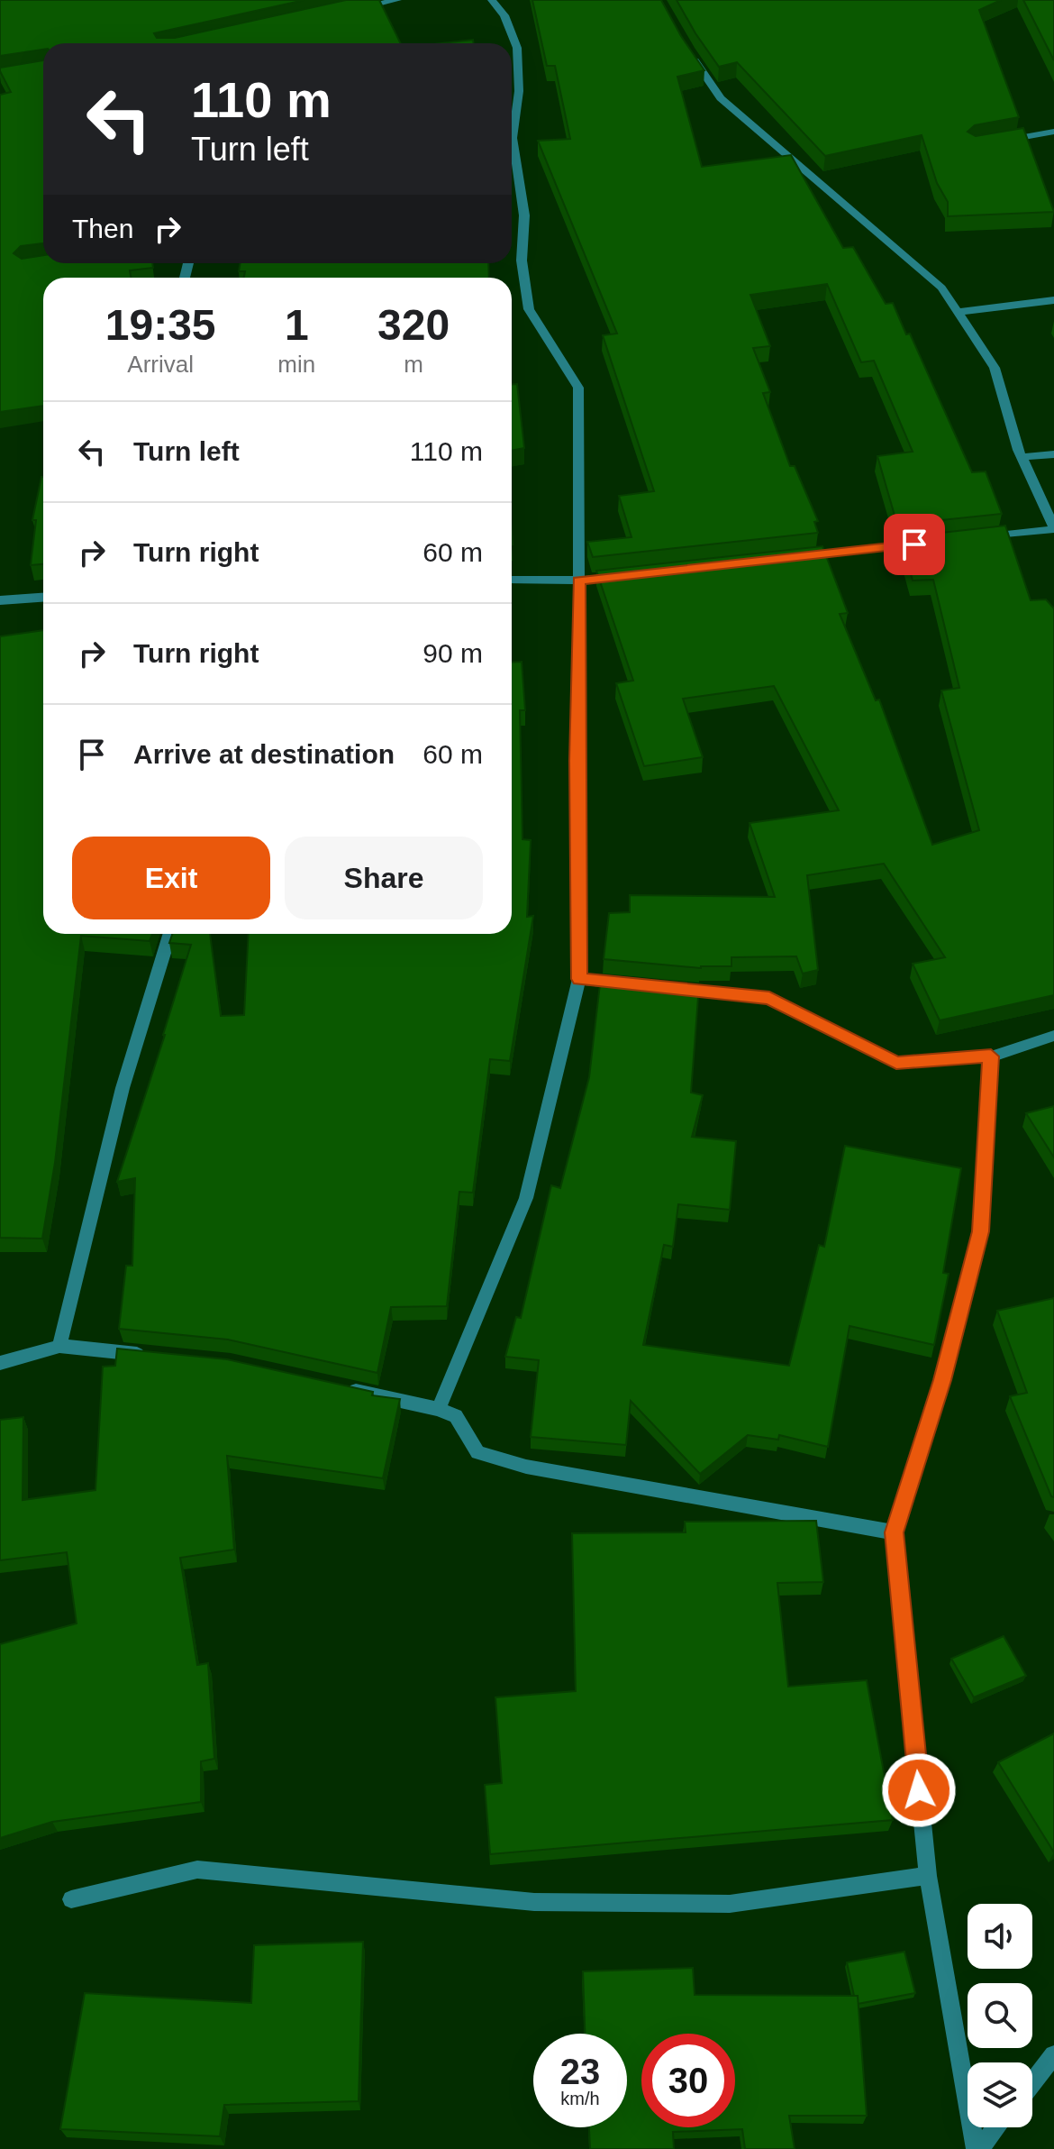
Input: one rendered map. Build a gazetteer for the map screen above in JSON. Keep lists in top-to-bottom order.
{
  "page": {
    "turn": ["110 m", "Turn left"],
    "then": "Then",
    "eta": [
      "19:35",
      "Arrival",
      "1",
      "min",
      "320",
      "m"
    ],
    "list": [
      {
        "name": "Turn left",
        "value": "110 m"
      },
      {
        "name": "Turn right",
        "value": "60 m"
      },
      {
        "name": "Turn right",
        "value": "90 m"
      },
      {
        "name": "Arrive at destination",
        "value": "60 m"
      }
    ],
    "buttons": ["Exit", "Share"],
    "speed": "23 km/h",
    "limit": "30"
  }
}
